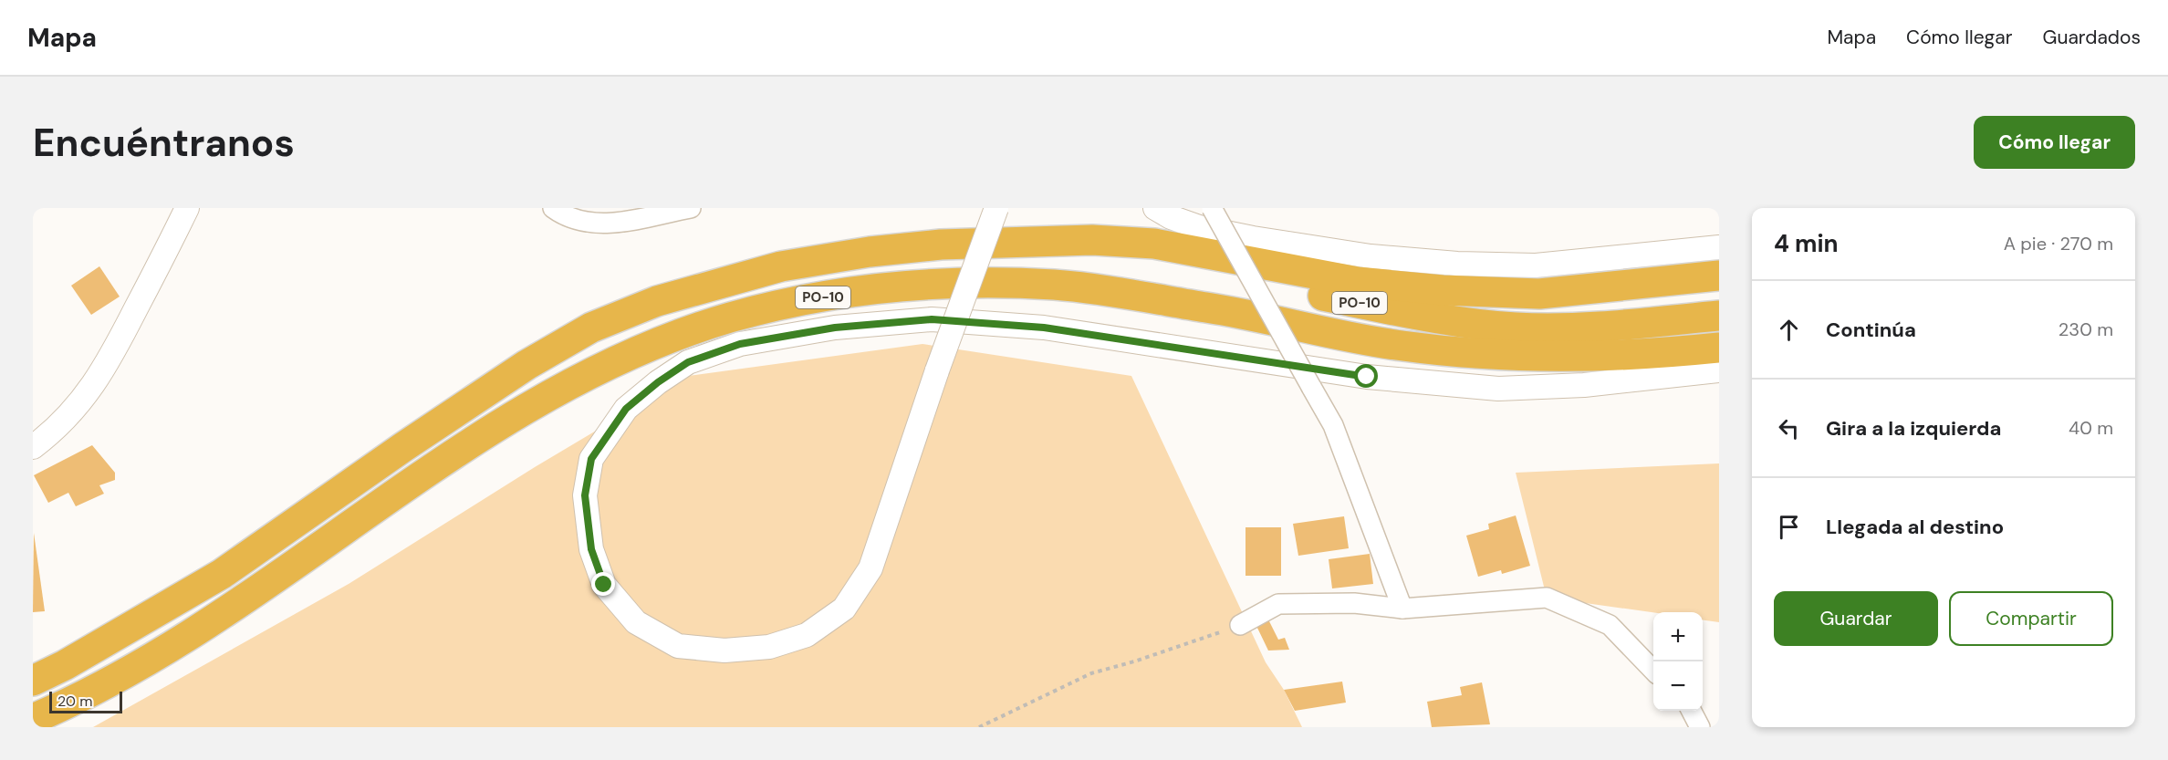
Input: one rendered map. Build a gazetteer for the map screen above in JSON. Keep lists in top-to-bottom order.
{
  "streets": {
    "highway": ["PO-10"]
  },
  "scale_bar": "20 m",
  "page": {
    "header": "Mapa",
    "nav": ["Mapa", "Cómo llegar", "Guardados"],
    "buttons": [
      "Cómo llegar",
      ["Guardar", "Compartir"]
    ],
    "title": "Encuéntranos",
    "heading": ["4 min", "A pie · 270 m"],
    "list": [
      ["Continúa", "230 m"],
      ["Gira a la izquierda", "40 m"],
      "Llegada al destino"
    ],
    "map_buttons": ["+", "−"],
    "scale": "20 m"
  }
}
